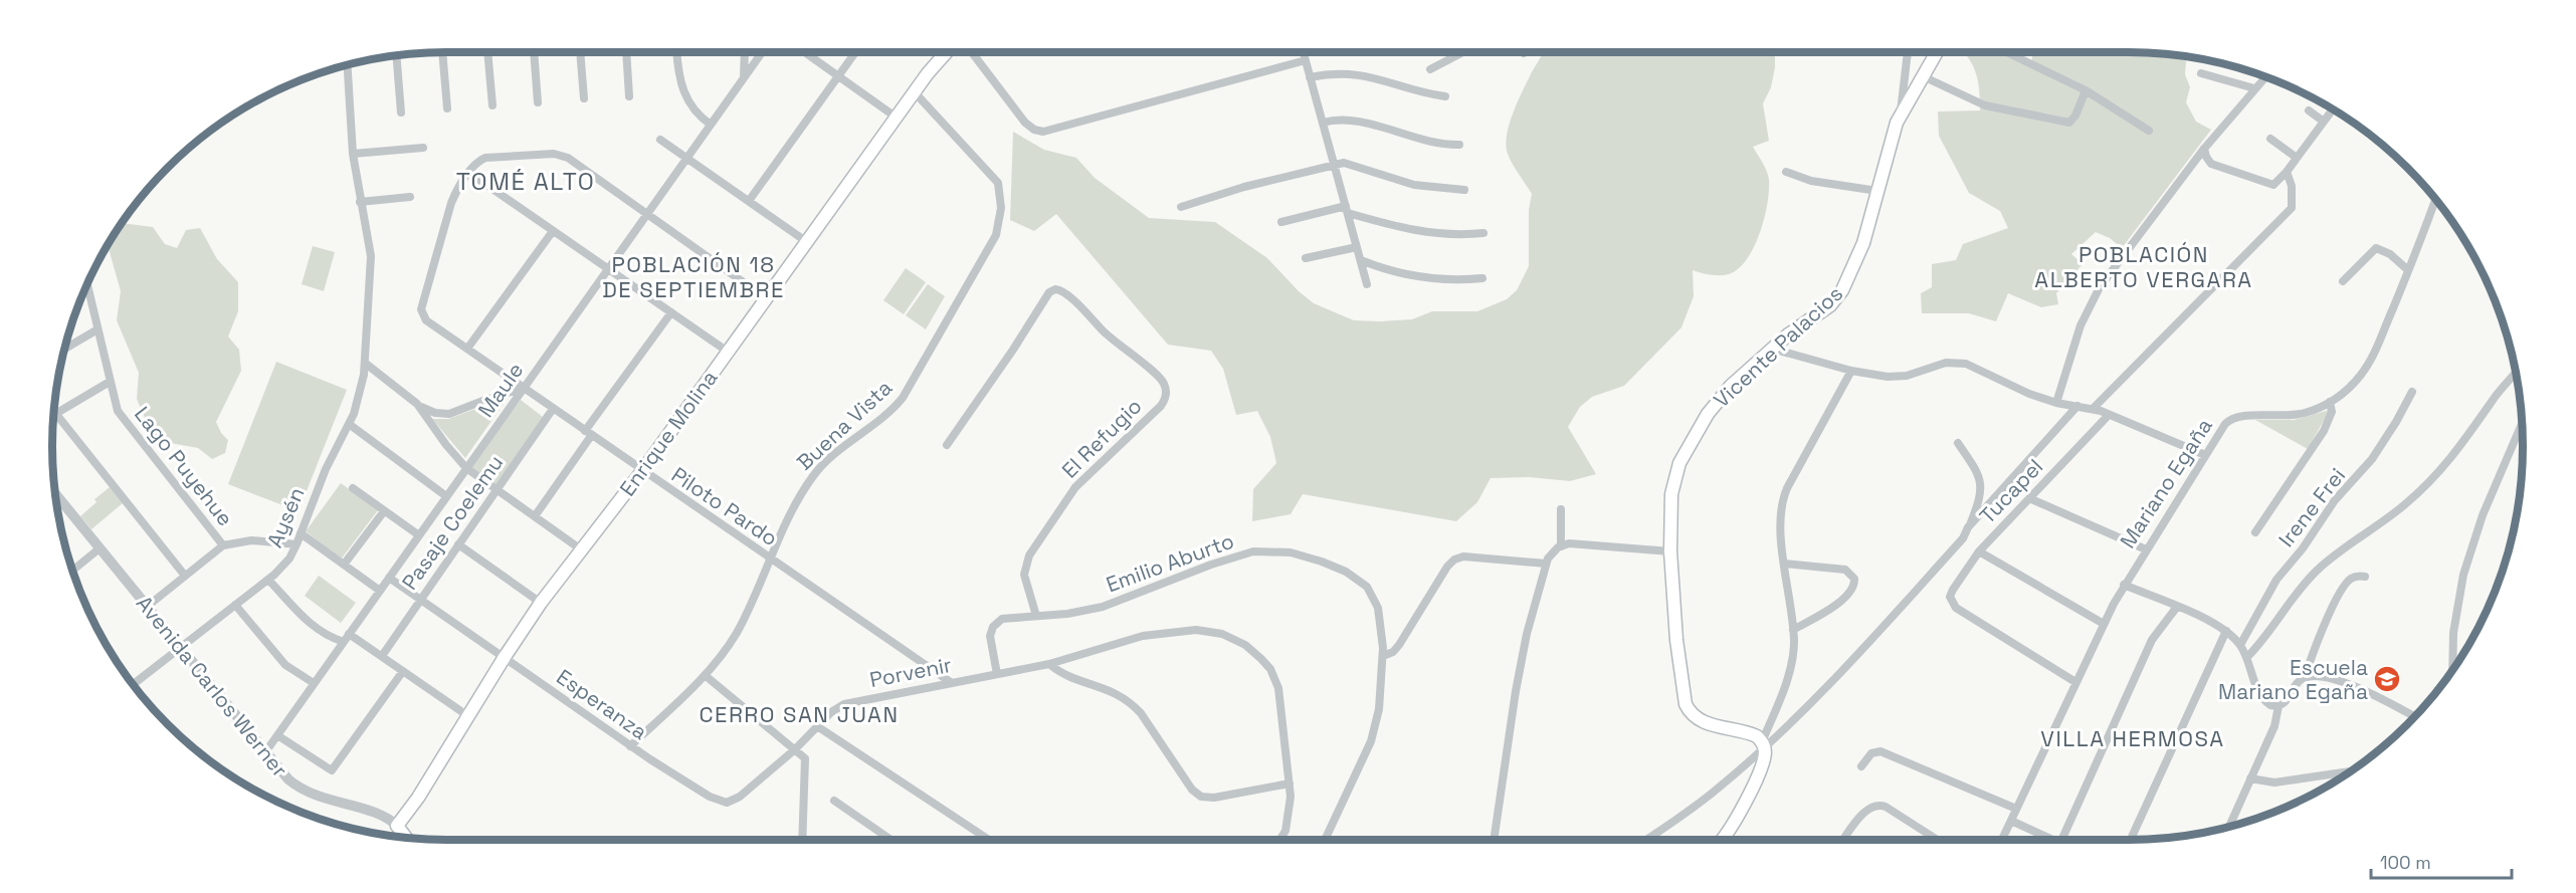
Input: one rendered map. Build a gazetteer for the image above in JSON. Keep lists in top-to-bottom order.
{
  "streets": {
    "main road": ["Vicente Palacios", "Enrique Molina", "Avenida Carlos Werner"],
    "street": [
      "Maule",
      "Buena Vista",
      "El Refugio",
      "Lago Puyehue",
      "Mariano Egaña",
      "Tucapel",
      "Piloto Pardo",
      "Irene Frei",
      "Aysén",
      "Pasaje Coelemu",
      "Emilio Aburto",
      "Porvenir",
      "Esperanza"
    ]
  },
  "crossings": [
    ["Vicente Palacios", "Tucapel"],
    ["Maule", "Piloto Pardo"],
    ["Maule", "Avenida Carlos Werner"],
    ["Maule", "Esperanza"],
    ["Buena Vista", "Enrique Molina"],
    ["Buena Vista", "Piloto Pardo"],
    ["Buena Vista", "Esperanza"],
    ["Enrique Molina", "Piloto Pardo"],
    ["Enrique Molina", "Avenida Carlos Werner"],
    ["Enrique Molina", "Esperanza"],
    ["El Refugio", "Emilio Aburto"],
    ["Mariano Egaña", "Tucapel"],
    ["Piloto Pardo", "Pasaje Coelemu"],
    ["Piloto Pardo", "Porvenir"],
    ["Aysén", "Avenida Carlos Werner"],
    ["Pasaje Coelemu", "Esperanza"],
    ["Emilio Aburto", "Porvenir"],
    ["Porvenir", "Esperanza"]
  ],
  "districts": [
    "TOMÉ ALTO",
    "POBLACIÓN ALBERTO VERGARA",
    "POBLACIÓN 18 DE SEPTIEMBRE",
    "CERRO SAN JUAN",
    "VILLA HERMOSA"
  ],
  "places": {
    "school or university": ["Escuela Mariano Egaña"]
  },
  "scale_bar": "100 m"
}
